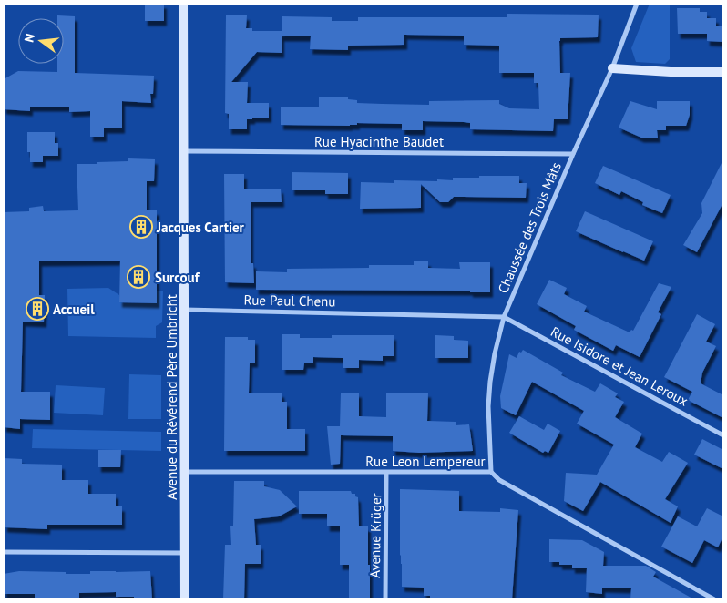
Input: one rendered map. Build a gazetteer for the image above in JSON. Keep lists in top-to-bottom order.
{
  "streets": {
    "main road": ["Avenue du Révérend Père Umbricht"],
    "street": [
      "Rue Hyacinthe Baudet",
      "Chaussée des Trois Mâts",
      "Rue Paul Chenu",
      "Rue Isidore et Jean Leroux",
      "Rue Leon Lempereur",
      "Avenue Krüger"
    ]
  },
  "crossings": [
    ["Rue Hyacinthe Baudet", "Chaussée des Trois Mâts"],
    ["Rue Hyacinthe Baudet", "Avenue du Révérend Père Umbricht"],
    ["Chaussée des Trois Mâts", "Rue Paul Chenu"],
    ["Chaussée des Trois Mâts", "Rue Isidore et Jean Leroux"],
    ["Chaussée des Trois Mâts", "Rue Leon Lempereur"],
    ["Rue Paul Chenu", "Rue Isidore et Jean Leroux"],
    ["Rue Paul Chenu", "Avenue du Révérend Père Umbricht"],
    ["Avenue du Révérend Père Umbricht", "Rue Leon Lempereur"],
    ["Rue Leon Lempereur", "Avenue Krüger"]
  ],
  "places": {
    "building": ["Jacques Cartier", "Surcouf", "Accueil"]
  },
  "north": "left"
}
